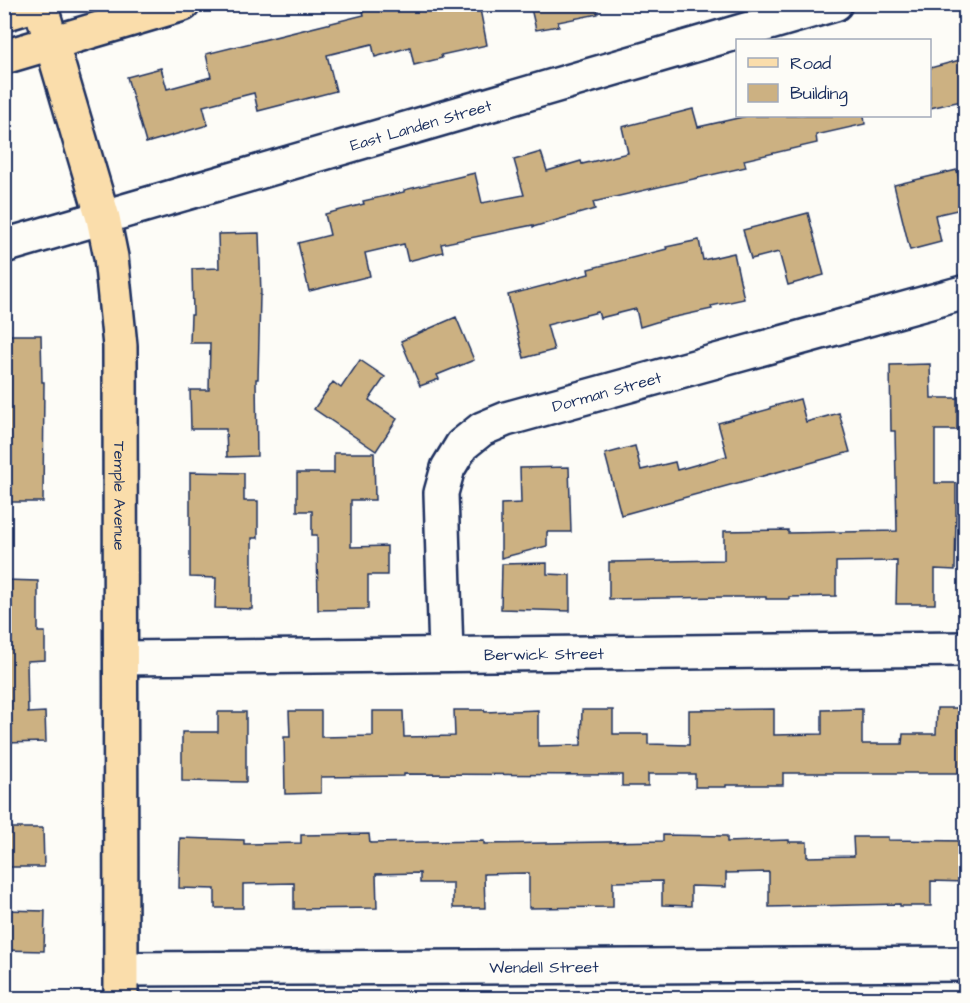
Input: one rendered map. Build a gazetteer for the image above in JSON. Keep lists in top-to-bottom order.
{
  "streets": {
    "main road": ["Temple Avenue"],
    "street": [
      "East Landen Street",
      "Dorman Street",
      "Berwick Street",
      "Wendell Street"
    ]
  },
  "crossings": [
    ["East Landen Street", "Temple Avenue"],
    ["Dorman Street", "Berwick Street"],
    ["Temple Avenue", "Berwick Street"],
    ["Temple Avenue", "Wendell Street"]
  ],
  "legend": ["Road", "Building"]
}
